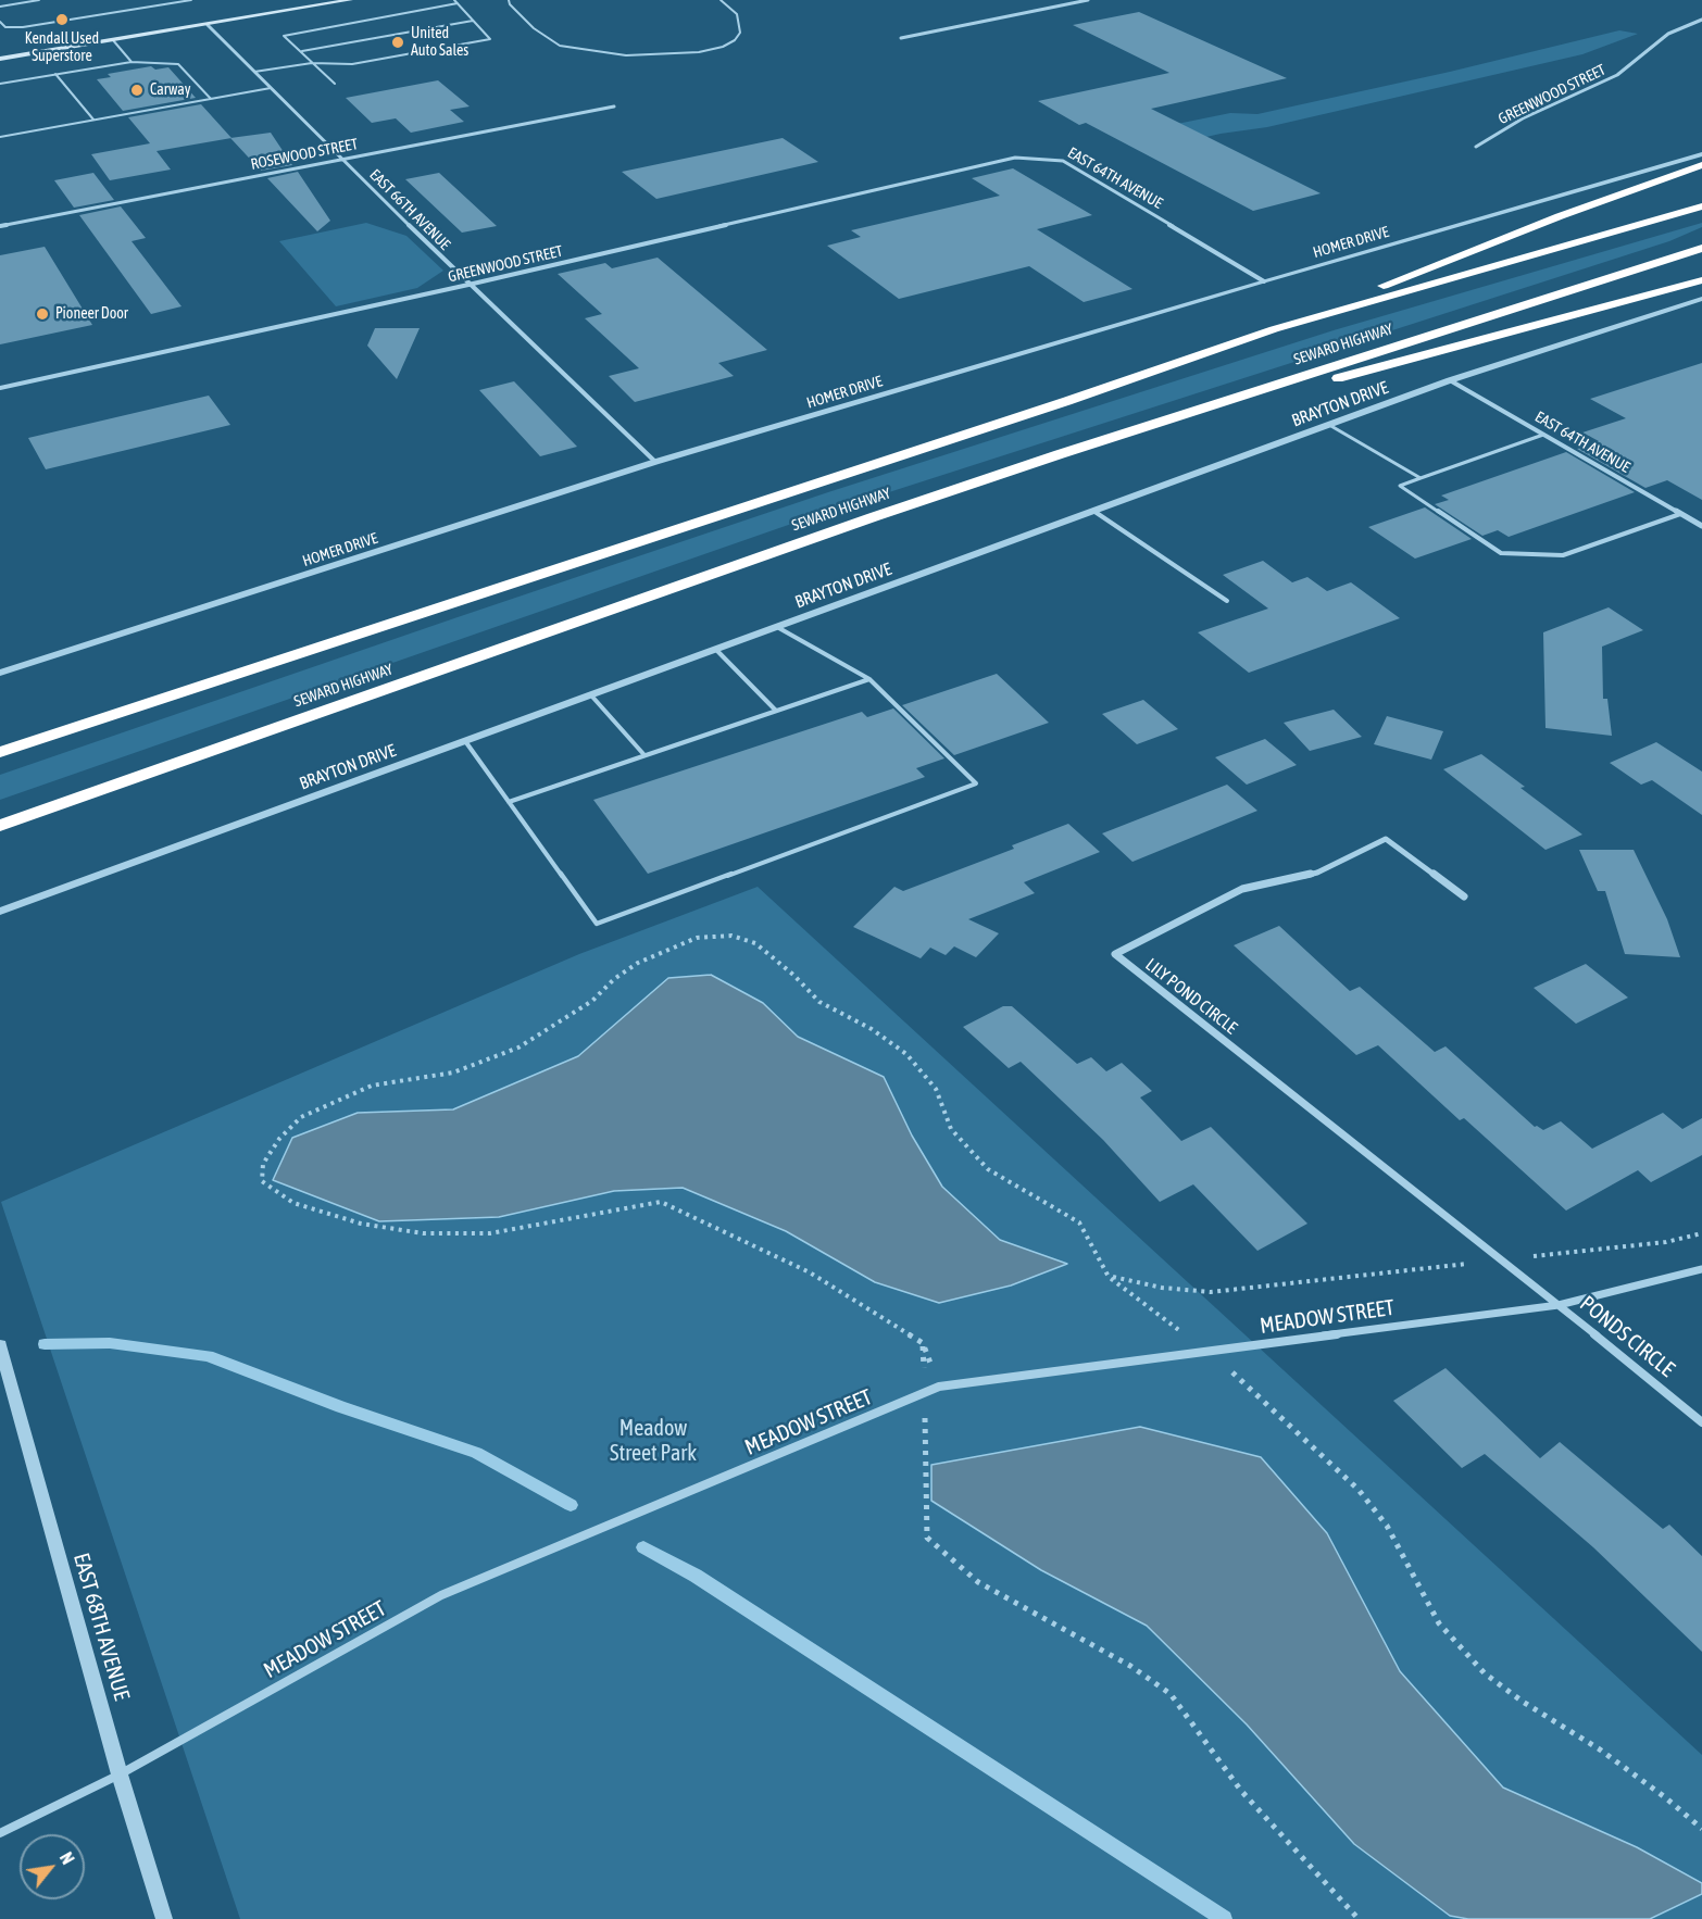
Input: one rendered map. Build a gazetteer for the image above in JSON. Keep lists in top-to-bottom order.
{
  "streets": {
    "highway": ["SEWARD HIGHWAY"],
    "street": [
      "GREENWOOD STREET",
      "ROSEWOOD STREET",
      "EAST 64TH AVENUE",
      "EAST 66TH AVENUE",
      "HOMER DRIVE",
      "BRAYTON DRIVE",
      "LILY POND CIRCLE",
      "MEADOW STREET",
      "PONDS CIRCLE",
      "EAST 68TH AVENUE"
    ]
  },
  "crossings": [
    ["GREENWOOD STREET", "EAST 64TH AVENUE"],
    ["GREENWOOD STREET", "EAST 66TH AVENUE"],
    ["ROSEWOOD STREET", "EAST 66TH AVENUE"],
    ["EAST 64TH AVENUE", "HOMER DRIVE"],
    ["EAST 64TH AVENUE", "BRAYTON DRIVE"],
    ["EAST 66TH AVENUE", "HOMER DRIVE"],
    ["LILY POND CIRCLE", "MEADOW STREET"],
    ["LILY POND CIRCLE", "PONDS CIRCLE"],
    ["MEADOW STREET", "PONDS CIRCLE"],
    ["MEADOW STREET", "EAST 68TH AVENUE"]
  ],
  "parks": ["Meadow Street Park"],
  "places": [
    "Kendall Used Superstore",
    "United Auto Sales",
    "Carway",
    "Pioneer Door"
  ],
  "north": "top right"
}
